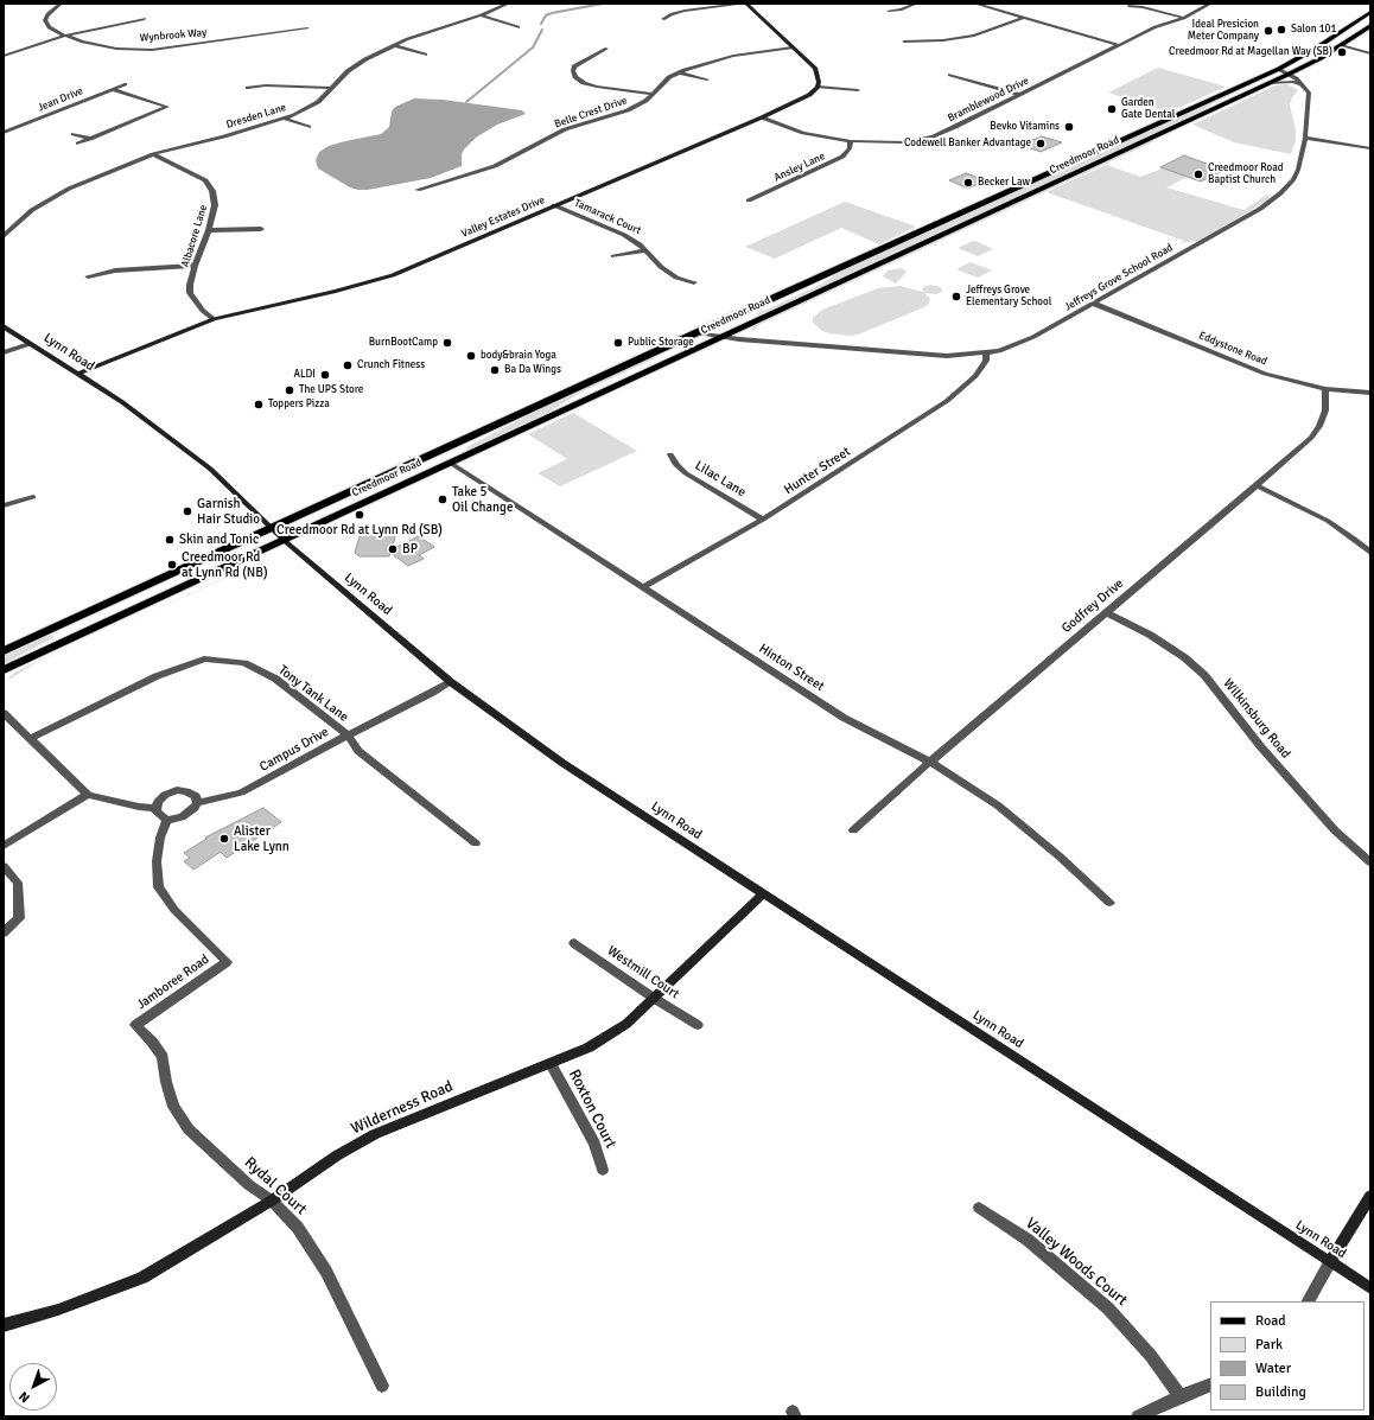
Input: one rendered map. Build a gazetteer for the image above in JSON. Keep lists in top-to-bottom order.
{
  "streets": {
    "main road": ["Creedmoor Road"],
    "street": [
      "Wynbrook Way",
      "Jean Drive",
      "Bramblewood Drive",
      "Belle Crest Drive",
      "Dresden Lane",
      "Ansley Lane",
      "Valley Estates Drive",
      "Tamarack Court",
      "Albacore Lane",
      "Jeffreys Grove School Road",
      "Eddystone Road",
      "Lynn Road",
      "Hunter Street",
      "Lilac Lane",
      "Godfrey Drive",
      "Hinton Street",
      "Tony Tank Lane",
      "Wilkinsburg Road",
      "Campus Drive",
      "Westmill Court",
      "Jamboree Road",
      "Wilderness Road",
      "Roxton Court",
      "Rydal Court",
      "Valley Woods Court"
    ]
  },
  "crossings": [
    ["Bramblewood Drive", "Ansley Lane"],
    ["Bramblewood Drive", "Valley Estates Drive"],
    ["Dresden Lane", "Albacore Lane"],
    ["Creedmoor Road", "Jeffreys Grove School Road"],
    ["Creedmoor Road", "Lynn Road"],
    ["Creedmoor Road", "Hinton Street"],
    ["Valley Estates Drive", "Tamarack Court"],
    ["Valley Estates Drive", "Albacore Lane"],
    ["Valley Estates Drive", "Lynn Road"],
    ["Jeffreys Grove School Road", "Eddystone Road"],
    ["Jeffreys Grove School Road", "Hunter Street"],
    ["Eddystone Road", "Godfrey Drive"],
    ["Lynn Road", "Campus Drive"],
    ["Lynn Road", "Wilderness Road"],
    ["Hunter Street", "Lilac Lane"],
    ["Hunter Street", "Hinton Street"],
    ["Godfrey Drive", "Hinton Street"],
    ["Godfrey Drive", "Wilkinsburg Road"],
    ["Tony Tank Lane", "Campus Drive"],
    ["Campus Drive", "Jamboree Road"],
    ["Westmill Court", "Wilderness Road"],
    ["Jamboree Road", "Rydal Court"],
    ["Wilderness Road", "Roxton Court"],
    ["Wilderness Road", "Rydal Court"]
  ],
  "places": [
    "Salon 101",
    "Ideal Presicion Meter Company",
    "Creedmoor Rd at Magellan Way (SB)",
    "Garden Gate Dental",
    "Bevko Vitamins",
    "Codewell Banker Advantage",
    "Creedmoor Road Baptist Church",
    "Becker Law",
    "Jeffreys Grove Elementary School",
    "BurnBootCamp",
    "Public Storage",
    "body&brain Yoga",
    "Crunch Fitness",
    "Ba Da Wings",
    "ALDI",
    "The UPS Store",
    "Toppers Pizza",
    "Take 5 Oil Change",
    "Garnish Hair Studio",
    "Creedmoor Rd at Lynn Rd (SB)",
    "Skin and Tonic",
    "BP",
    "Creedmoor Rd at Lynn Rd (NB)",
    "Alister Lake Lynn"
  ],
  "legend": [
    "Road",
    "Park",
    "Water",
    "Building"
  ],
  "north": "bottom left"
}
